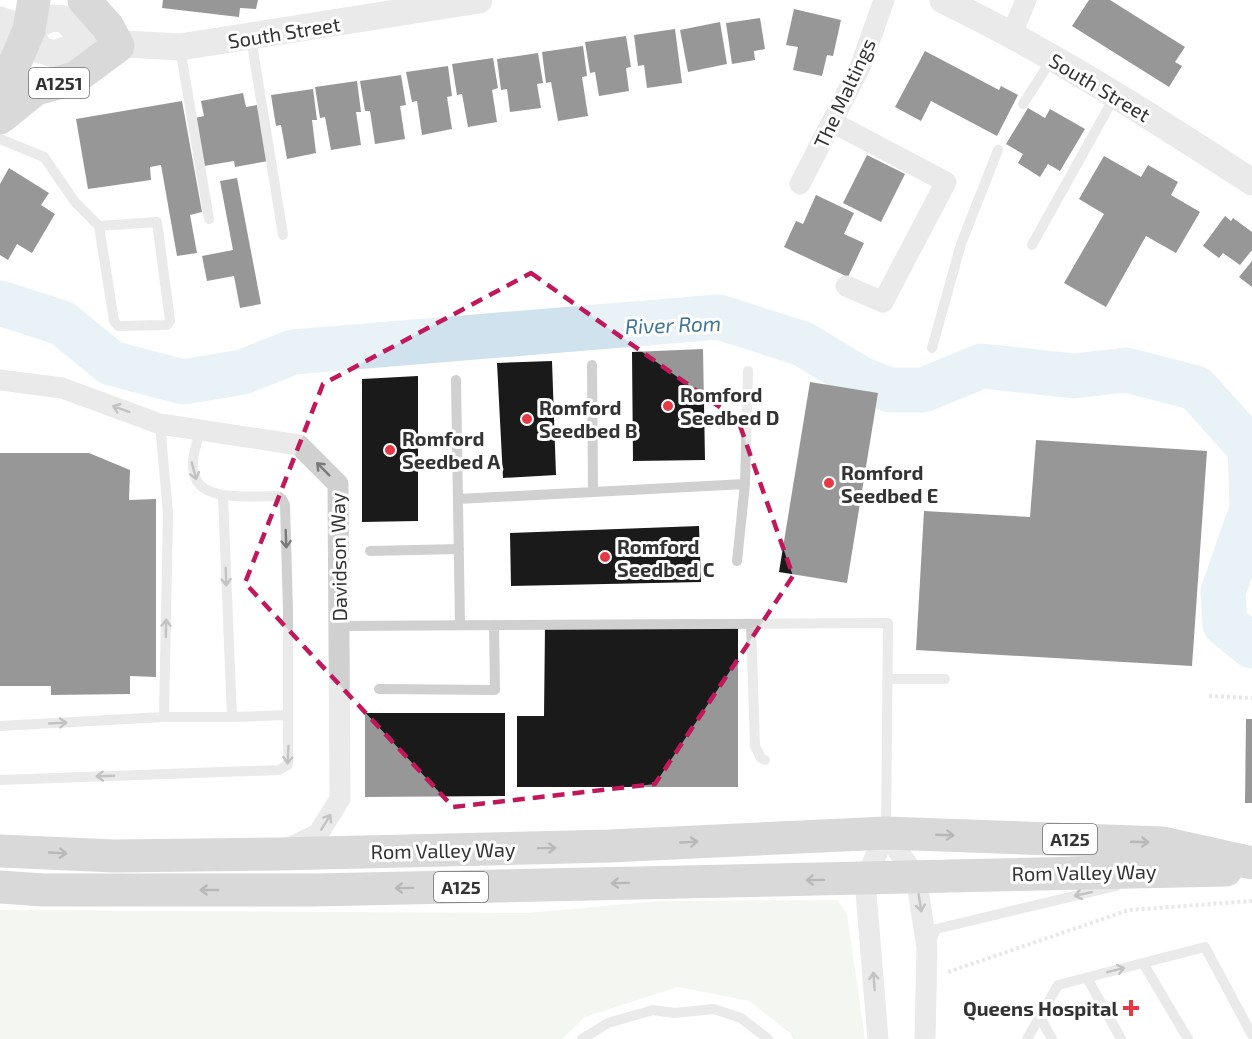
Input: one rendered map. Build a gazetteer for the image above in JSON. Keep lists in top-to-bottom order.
{
  "streets": {
    "main road": ["A1251", "A125", "Rom Valley Way"],
    "street": ["South Street", "The Maltings", "Davidson Way"]
  },
  "crossings": [
    ["South Street", "A1251"],
    ["Davidson Way", "Rom Valley Way"]
  ],
  "water": ["River Rom"],
  "places": {
    "other": [
      "Romford Seedbed D",
      "Romford Seedbed B",
      "Romford Seedbed A",
      "Romford Seedbed E",
      "Romford Seedbed C"
    ],
    "health": ["Queens Hospital"]
  }
}
